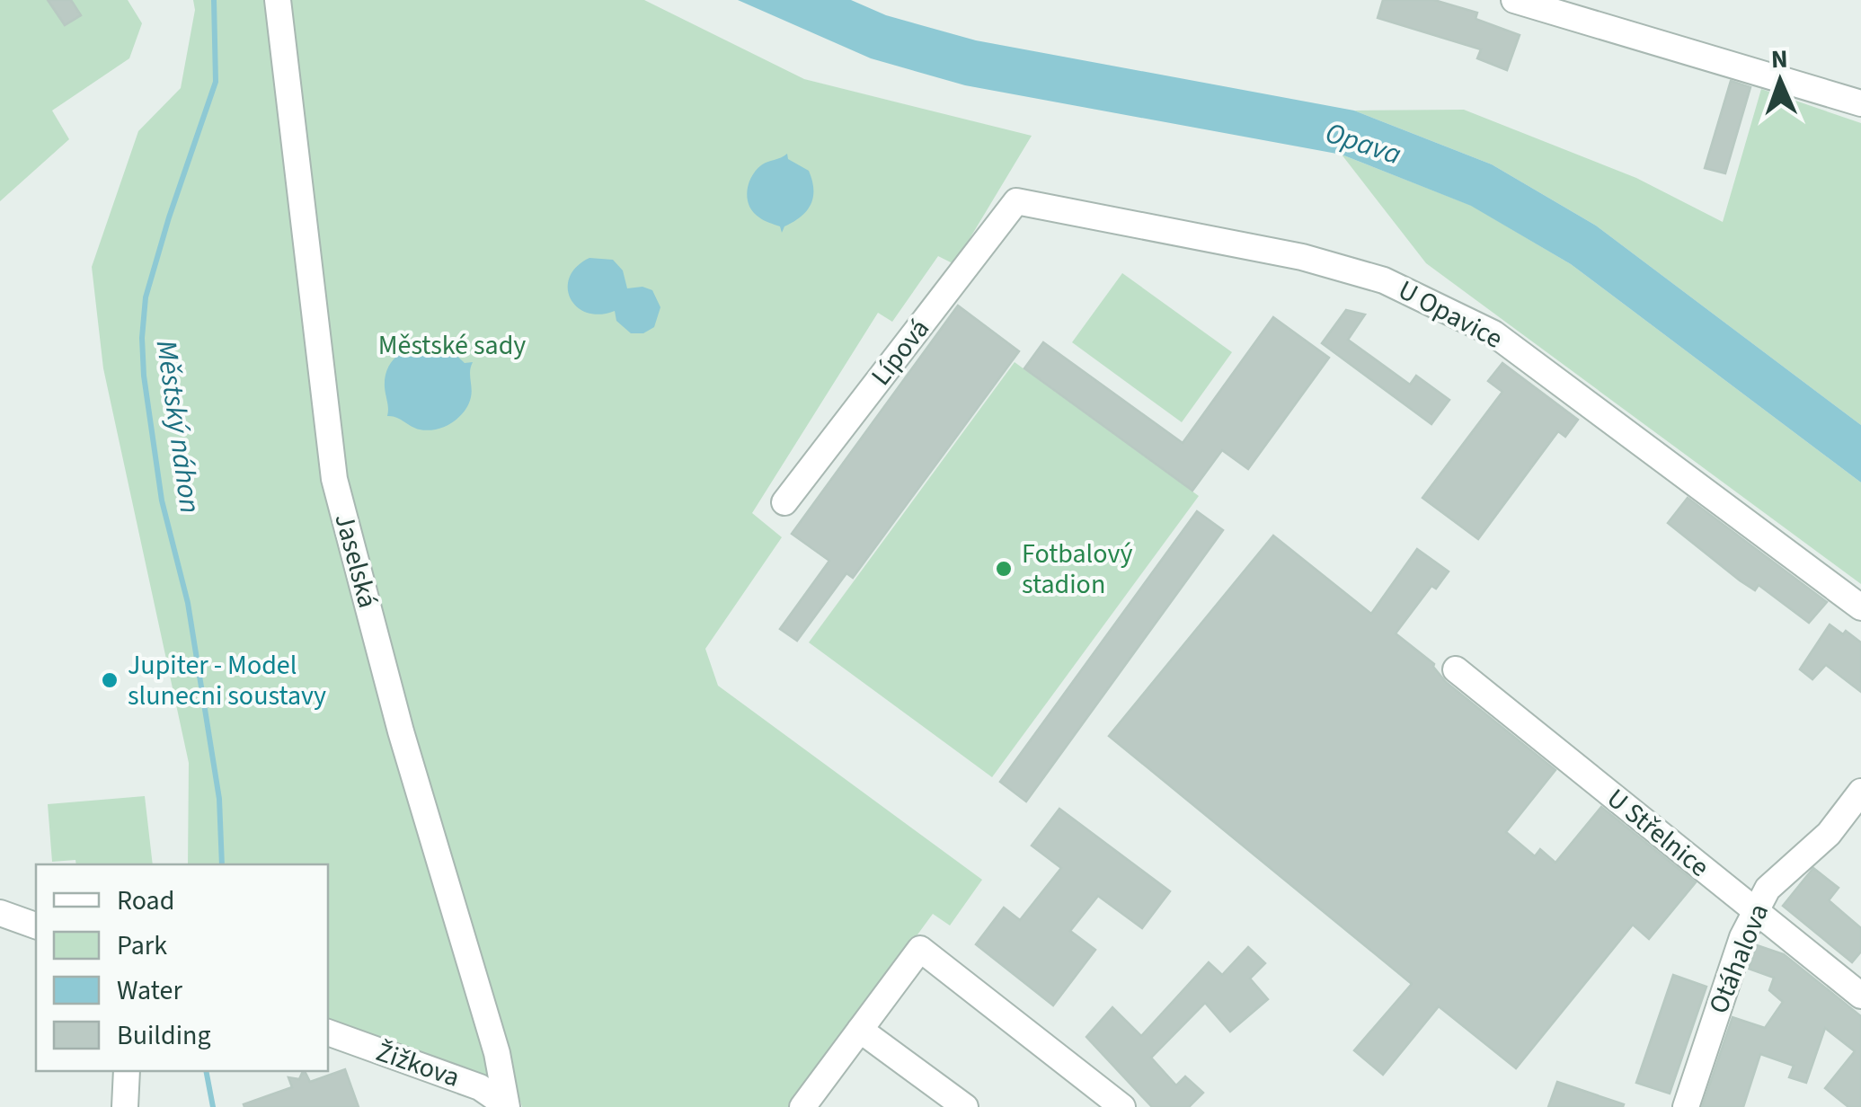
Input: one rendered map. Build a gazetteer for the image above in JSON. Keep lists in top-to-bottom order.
{
  "streets": {
    "street": [
      "U Opavice",
      "Lípová",
      "Jaselská",
      "U Střelnice",
      "Otáhalova",
      "Žižkova"
    ]
  },
  "crossings": [
    ["U Opavice", "Lípová"],
    ["Jaselská", "Žižkova"],
    ["U Střelnice", "Otáhalova"]
  ],
  "water": ["Opava", "Městský náhon"],
  "parks": ["Městské sady"],
  "places": ["Fotbalový stadion", "Jupiter - Model slunecni soustavy"],
  "legend": [
    "Road",
    "Park",
    "Water",
    "Building"
  ],
  "north": "top"
}
